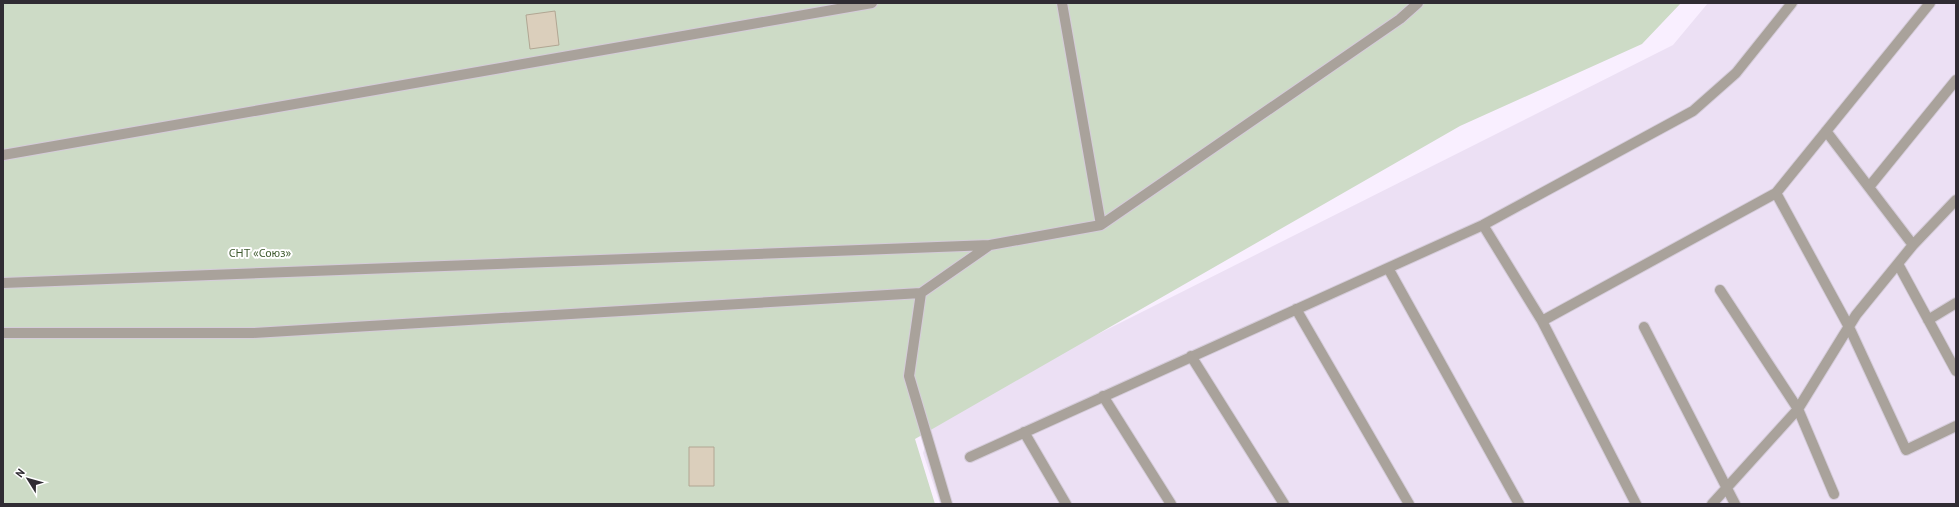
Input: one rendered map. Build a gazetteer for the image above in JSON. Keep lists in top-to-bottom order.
{
  "parks": ["СНТ «Союз»"],
  "north": "top left"
}
